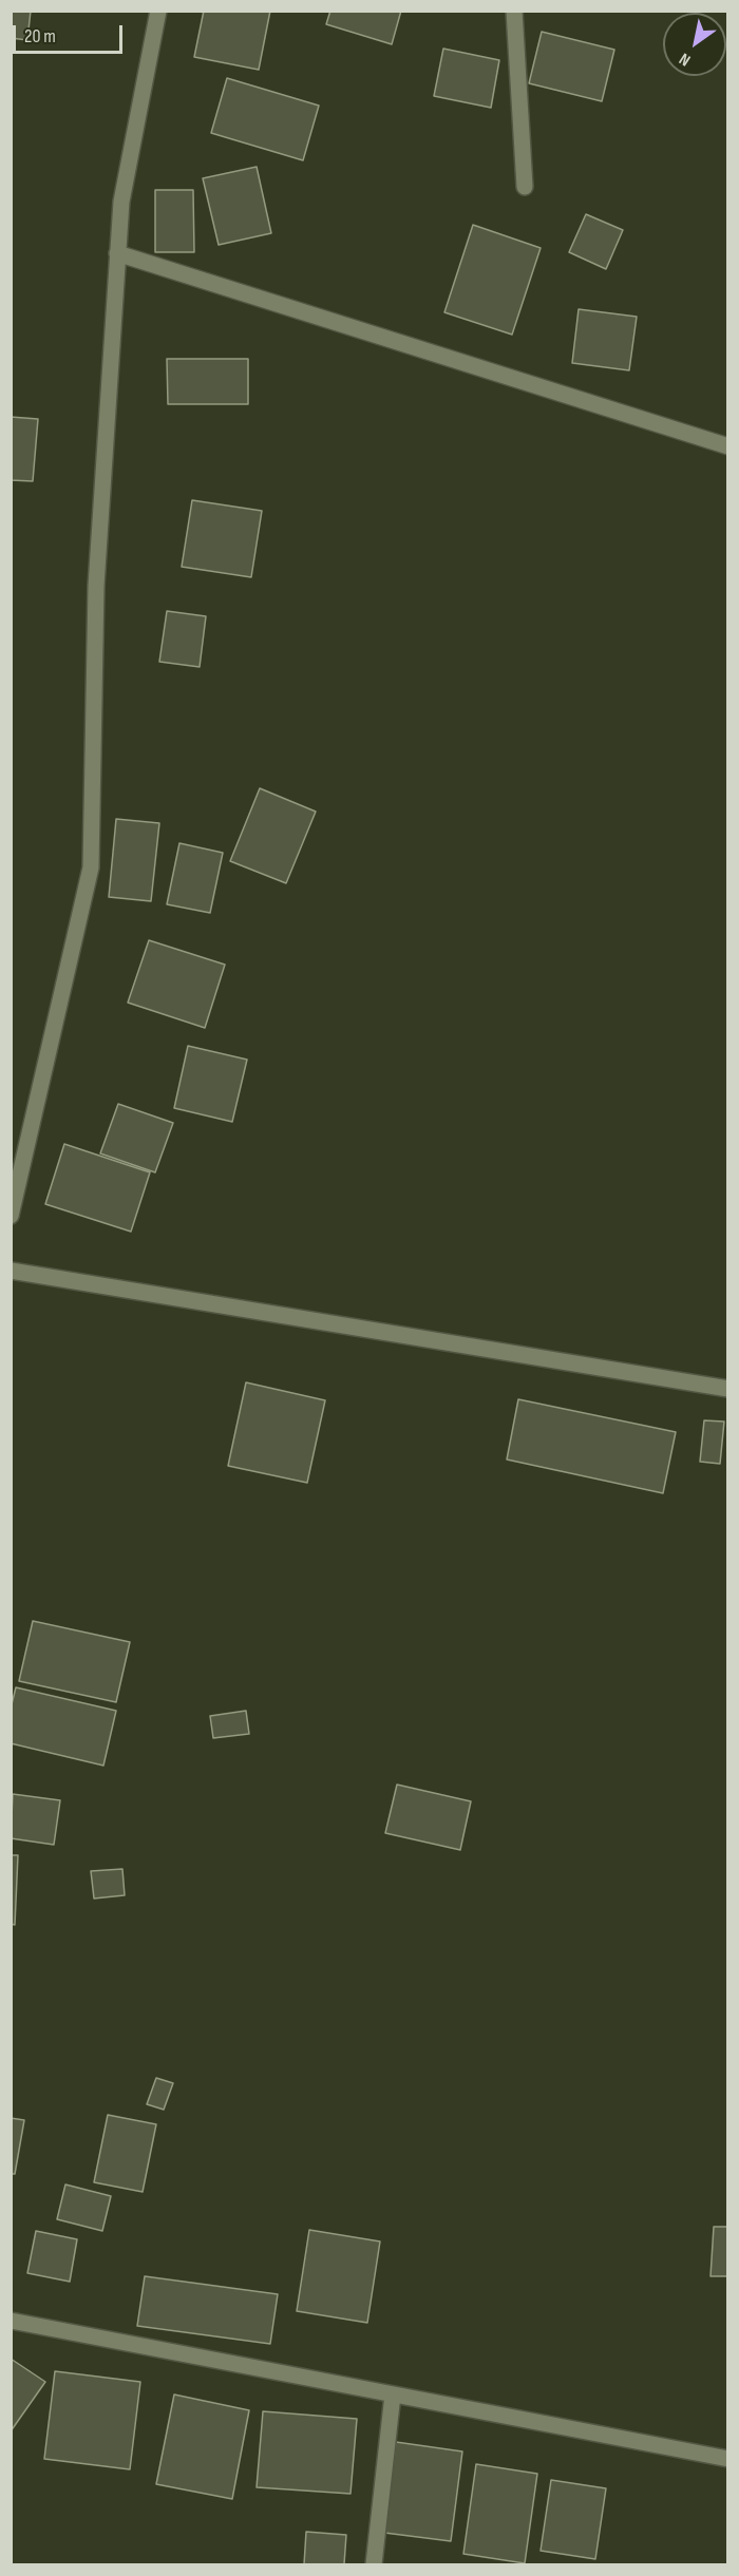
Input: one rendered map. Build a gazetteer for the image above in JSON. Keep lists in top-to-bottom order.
{
  "scale_bar": "20 m",
  "north": "bottom left"
}
